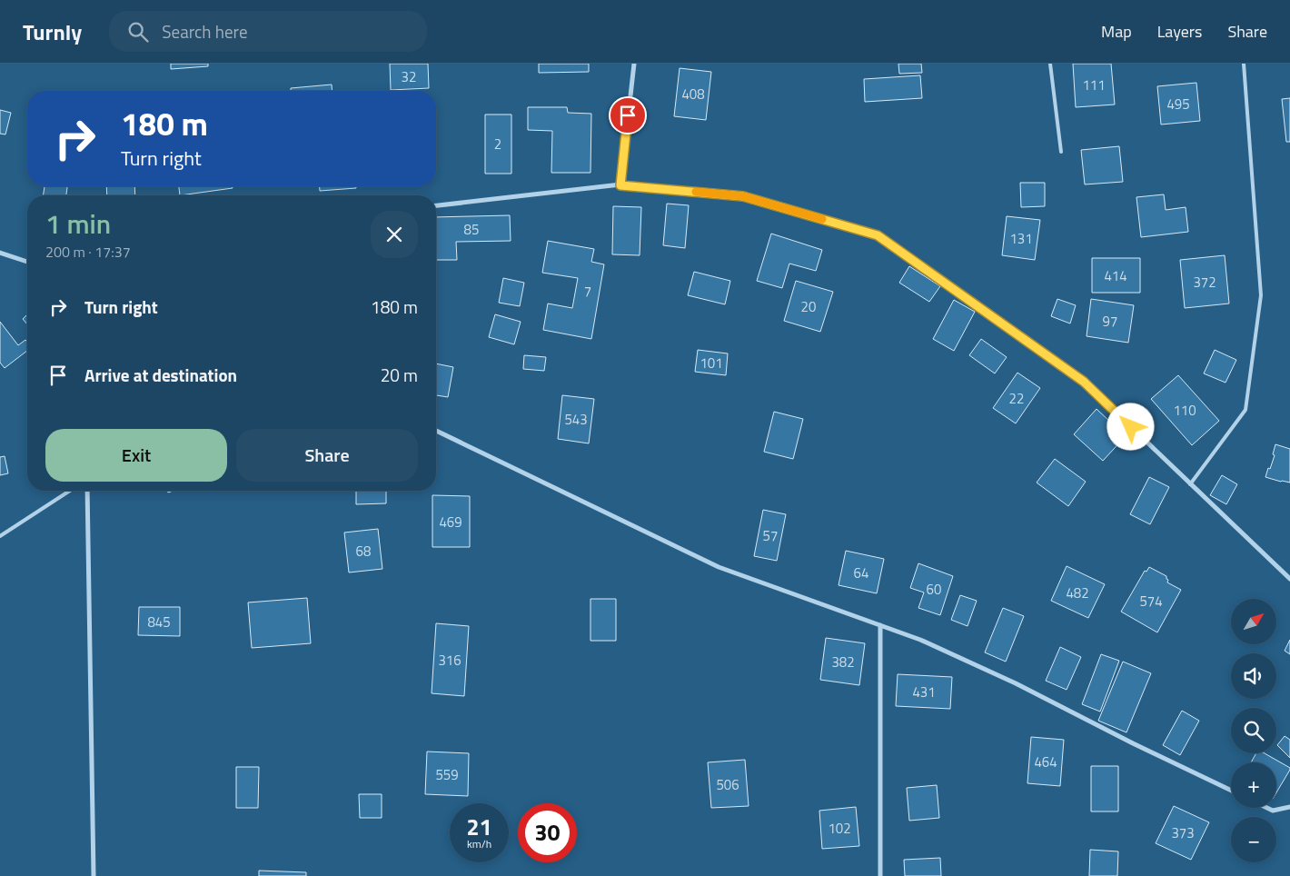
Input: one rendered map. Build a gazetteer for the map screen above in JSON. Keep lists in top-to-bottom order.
{
  "house_numbers": [
    "32",
    "111",
    "408",
    "495",
    "2",
    "85",
    "131",
    "414",
    "372",
    "7",
    "20",
    "97",
    "101",
    "22",
    "110",
    "543",
    "469",
    "57",
    "68",
    "64",
    "60",
    "482",
    "574",
    "845",
    "316",
    "382",
    "431",
    "464",
    "559",
    "506",
    "102",
    "373"
  ],
  "north": "top right",
  "page": {
    "header": "Turnly",
    "search": "Search here",
    "nav": ["Map", "Layers", "Share"],
    "turn": ["180 m", "Turn right"],
    "heading": ["1 min", "200 m · 17:37"],
    "list": [
      {
        "name": "Turn right",
        "value": "180 m"
      },
      {
        "name": "Arrive at destination",
        "value": "20 m"
      }
    ],
    "buttons": ["Exit", "Share"],
    "map_buttons": ["+", "−"],
    "speed": "21 km/h",
    "limit": "30"
  }
}
